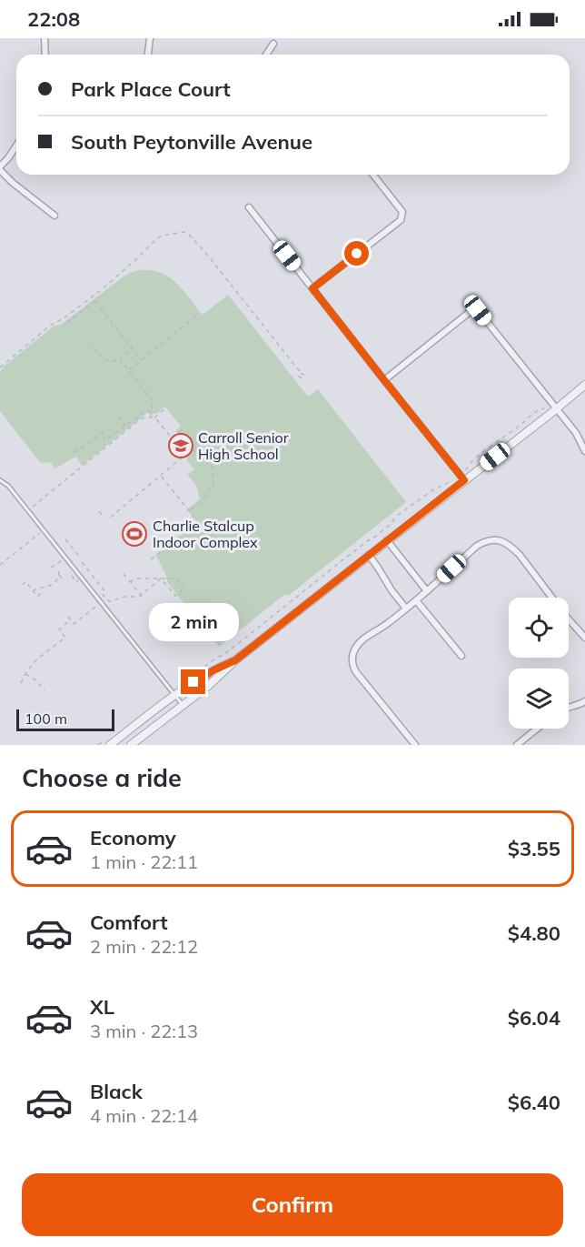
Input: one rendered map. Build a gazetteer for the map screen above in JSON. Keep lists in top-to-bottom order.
{
  "places": {
    "school or university": ["Carroll Senior High School"],
    "sports": ["Charlie Stalcup Indoor Complex"]
  },
  "scale_bar": "100 m",
  "page": {
    "status": "22:08",
    "banner": ["Park Place Court", "South Peytonville Avenue"],
    "bubble": "2 min",
    "scale": "100 m",
    "heading": "Choose a ride",
    "list": [
      {
        "name": "Economy",
        "note": "1 min · 22:11",
        "value": "$3.55"
      },
      {
        "name": "Comfort",
        "note": "2 min · 22:12",
        "value": "$4.80"
      },
      {
        "name": "XL",
        "note": "3 min · 22:13",
        "value": "$6.04"
      },
      {
        "name": "Black",
        "note": "4 min · 22:14",
        "value": "$6.40"
      }
    ],
    "buttons": "Confirm"
  }
}
